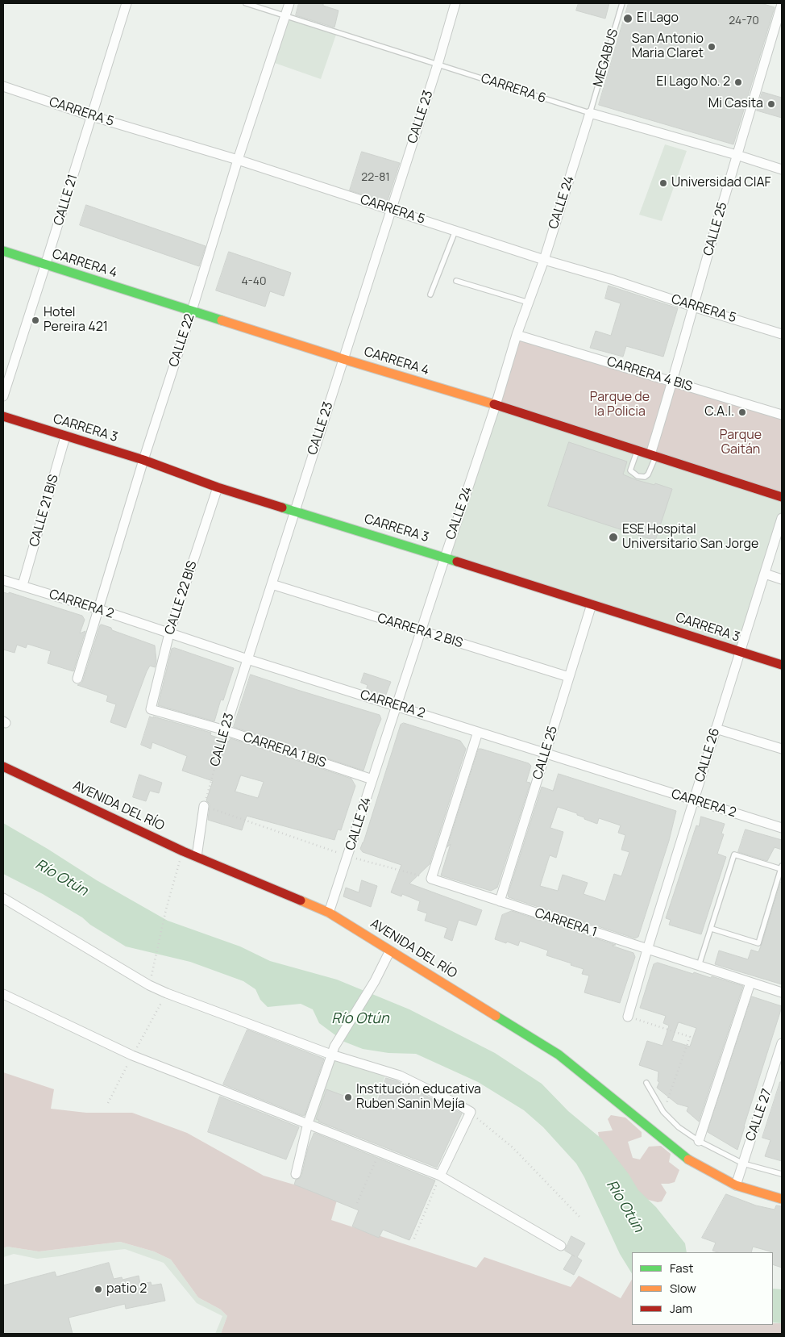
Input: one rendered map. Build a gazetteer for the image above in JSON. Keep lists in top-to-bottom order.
{
  "streets": {
    "main road": ["CARRERA 4", "CARRERA 3", "AVENIDA DEL RÍO"],
    "street": [
      "CARRERA 6",
      "CARRERA 5",
      "CALLE 23",
      "CALLE 21",
      "CALLE 24",
      "CALLE 25",
      "CALLE 22",
      "CARRERA 4 BIS",
      "CALLE 21 BIS",
      "CALLE 22 BIS",
      "CARRERA 2",
      "CARRERA 2 BIS",
      "CARRERA 1 BIS",
      "CALLE 26",
      "CARRERA 1",
      "CALLE 27"
    ],
    "lane": ["MEGABUS"]
  },
  "crossings": [
    ["MEGABUS", "CARRERA 6"],
    ["MEGABUS", "CALLE 24"],
    ["CARRERA 6", "CALLE 23"],
    ["CARRERA 6", "CALLE 24"],
    ["CARRERA 6", "CALLE 25"],
    ["CARRERA 6", "CALLE 22"],
    ["CARRERA 5", "CALLE 23"],
    ["CARRERA 5", "CALLE 21"],
    ["CARRERA 5", "CALLE 24"],
    ["CARRERA 5", "CALLE 25"],
    ["CARRERA 5", "CALLE 22"],
    ["CALLE 23", "CARRERA 4"],
    ["CALLE 23", "CARRERA 3"],
    ["CALLE 23", "CARRERA 2"],
    ["CALLE 23", "CARRERA 2 BIS"],
    ["CALLE 23", "CARRERA 1 BIS"],
    ["CALLE 21", "CARRERA 4"],
    ["CALLE 24", "CARRERA 4"],
    ["CALLE 24", "CARRERA 4 BIS"],
    ["CALLE 24", "CARRERA 3"],
    ["CALLE 24", "CARRERA 2"],
    ["CALLE 24", "CARRERA 2 BIS"],
    ["CALLE 24", "CARRERA 1 BIS"],
    ["CALLE 24", "AVENIDA DEL RÍO"],
    ["CALLE 25", "CARRERA 4"],
    ["CALLE 25", "CARRERA 4 BIS"],
    ["CALLE 25", "CARRERA 3"],
    ["CALLE 25", "CARRERA 2"],
    ["CALLE 25", "CARRERA 2 BIS"],
    ["CALLE 25", "CARRERA 1"],
    ["CARRERA 4", "CALLE 22"],
    ["CALLE 22", "CARRERA 3"],
    ["CALLE 22", "CARRERA 2"],
    ["CARRERA 3", "CALLE 21 BIS"],
    ["CARRERA 3", "CALLE 22 BIS"],
    ["CARRERA 3", "CALLE 26"],
    ["CALLE 21 BIS", "CARRERA 2"],
    ["CALLE 22 BIS", "CARRERA 2"],
    ["CALLE 22 BIS", "CARRERA 1 BIS"],
    ["CARRERA 2", "CALLE 26"],
    ["CALLE 26", "CARRERA 1"],
    ["AVENIDA DEL RÍO", "CALLE 27"]
  ],
  "water": ["Río Otún"],
  "parks": ["Parque de la Policia", "Parque Gaitán"],
  "places": [
    "El Lago",
    "San Antonio Maria Claret",
    "El Lago No. 2",
    "Mi Casita",
    "Universidad CIAF",
    "Hotel Pereira 421",
    "C.A.I.",
    "ESE Hospital Universitario San Jorge",
    "Institución educativa Ruben Sanin Mejía",
    "patio 2"
  ],
  "house_numbers": ["24-70", "22-81", "4-40"],
  "legend": ["Fast", "Slow", "Jam"]
}
